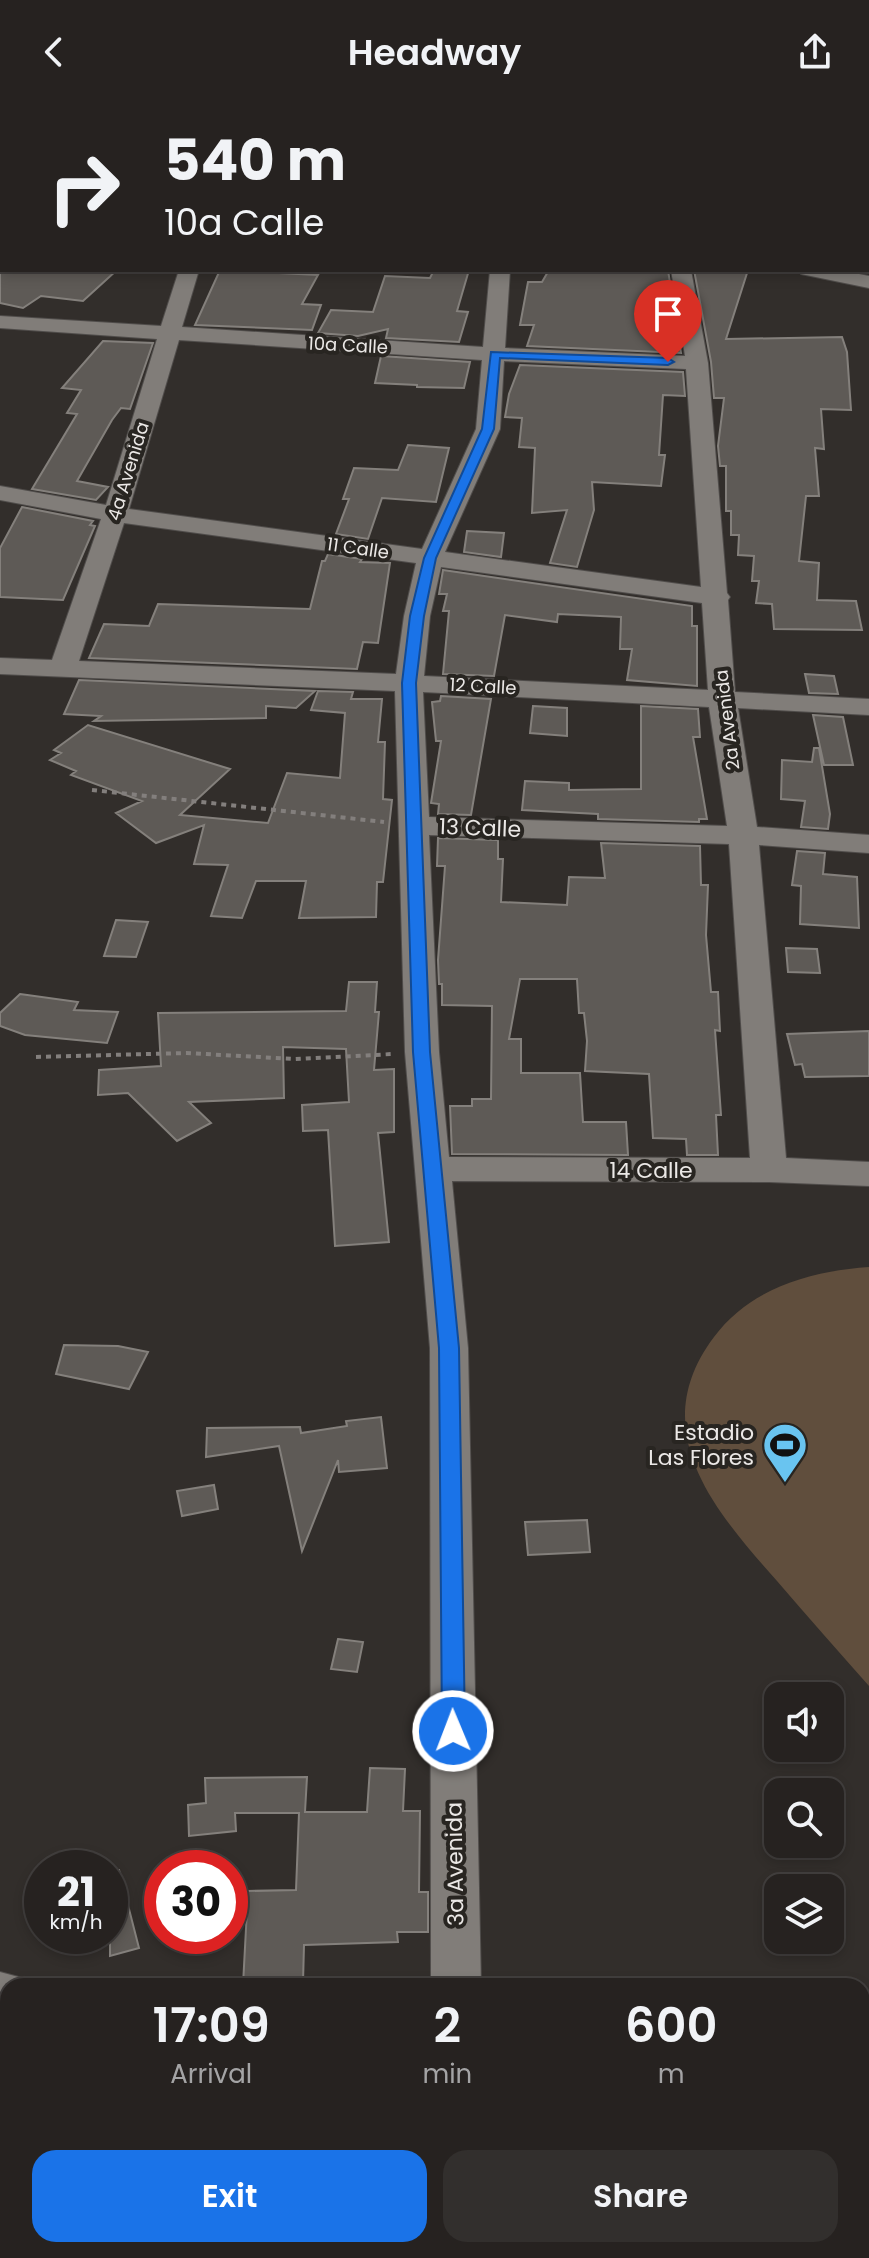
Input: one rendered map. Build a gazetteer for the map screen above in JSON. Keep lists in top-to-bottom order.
{
  "streets": {
    "street": [
      "10a Calle",
      "4a Avenida",
      "11 Calle",
      "12 Calle",
      "2a Avenida",
      "13 Calle",
      "14 Calle",
      "3a Avenida"
    ]
  },
  "crossings": [
    ["10a Calle", "4a Avenida"],
    ["10a Calle", "2a Avenida"],
    ["10a Calle", "3a Avenida"],
    ["4a Avenida", "11 Calle"],
    ["4a Avenida", "12 Calle"],
    ["11 Calle", "2a Avenida"],
    ["11 Calle", "3a Avenida"],
    ["12 Calle", "2a Avenida"],
    ["12 Calle", "3a Avenida"],
    ["2a Avenida", "13 Calle"],
    ["2a Avenida", "14 Calle"],
    ["13 Calle", "3a Avenida"],
    ["14 Calle", "3a Avenida"]
  ],
  "places": {
    "sports": ["Estadio Las Flores"]
  },
  "page": {
    "header": "Headway",
    "turn": ["540 m", "10a Calle"],
    "speed": "21 km/h",
    "limit": "30",
    "eta": [
      "17:09",
      "Arrival",
      "2",
      "min",
      "600",
      "m"
    ],
    "buttons": ["Exit", "Share"]
  }
}
